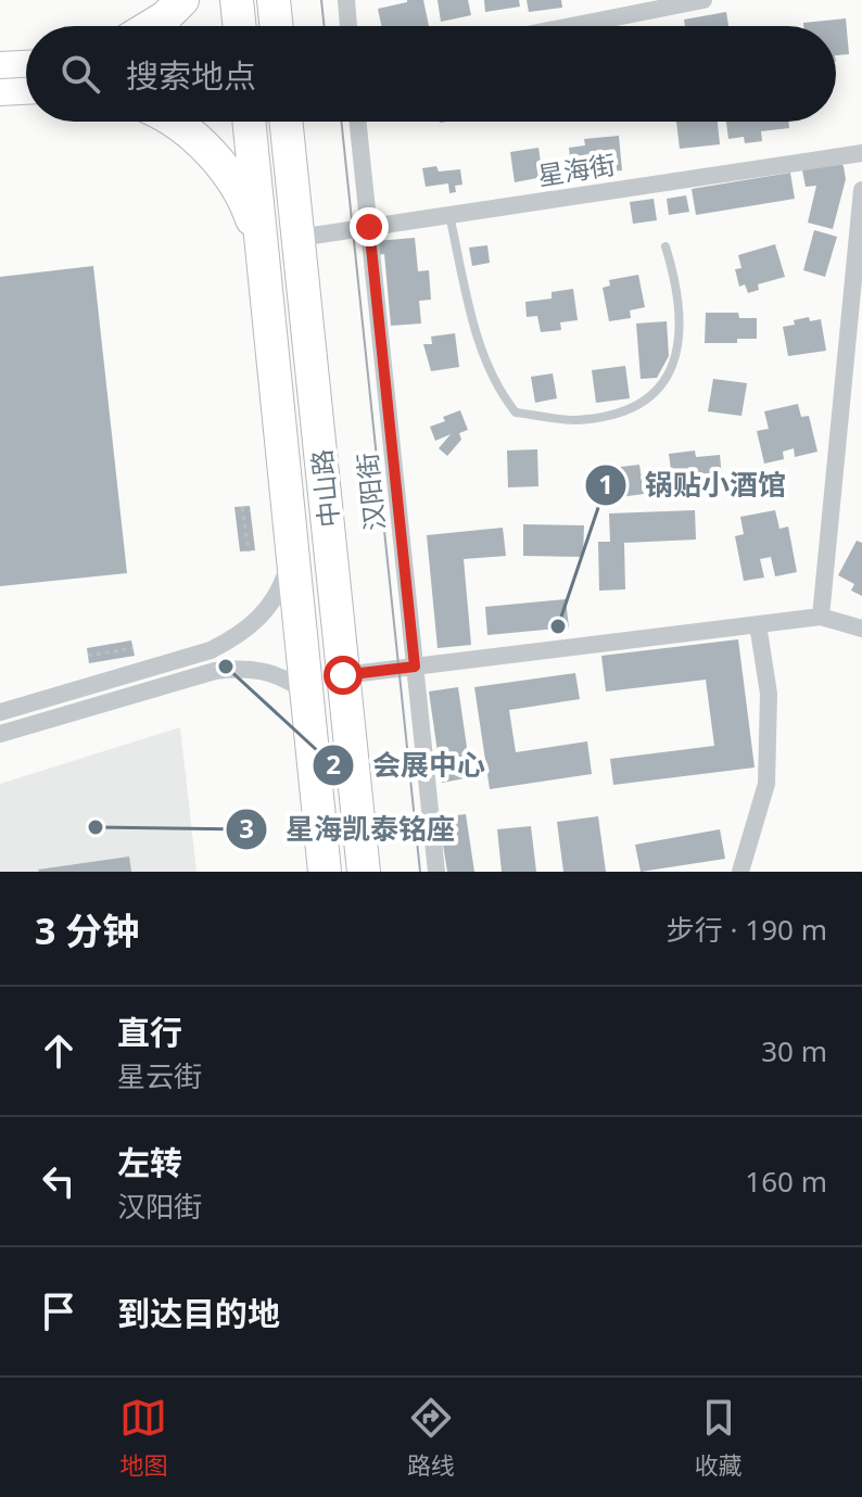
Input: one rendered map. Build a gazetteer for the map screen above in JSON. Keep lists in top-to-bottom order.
{
  "streets": {
    "highway": ["中山路"],
    "street": ["星海街", "汉阳街"]
  },
  "crossings": [
    ["星海街", "中山路"],
    ["星海街", "汉阳街"]
  ],
  "places": ["锅贴小酒馆", "会展中心", "星海凯泰铭座"],
  "page": {
    "search": "搜索地点",
    "heading": ["3 分钟", "步行 · 190 m"],
    "list": [
      ["直行", "星云街", "30 m"],
      ["左转", "汉阳街", "160 m"],
      "到达目的地"
    ],
    "nav": ["地图", "路线", "收藏"]
  }
}
